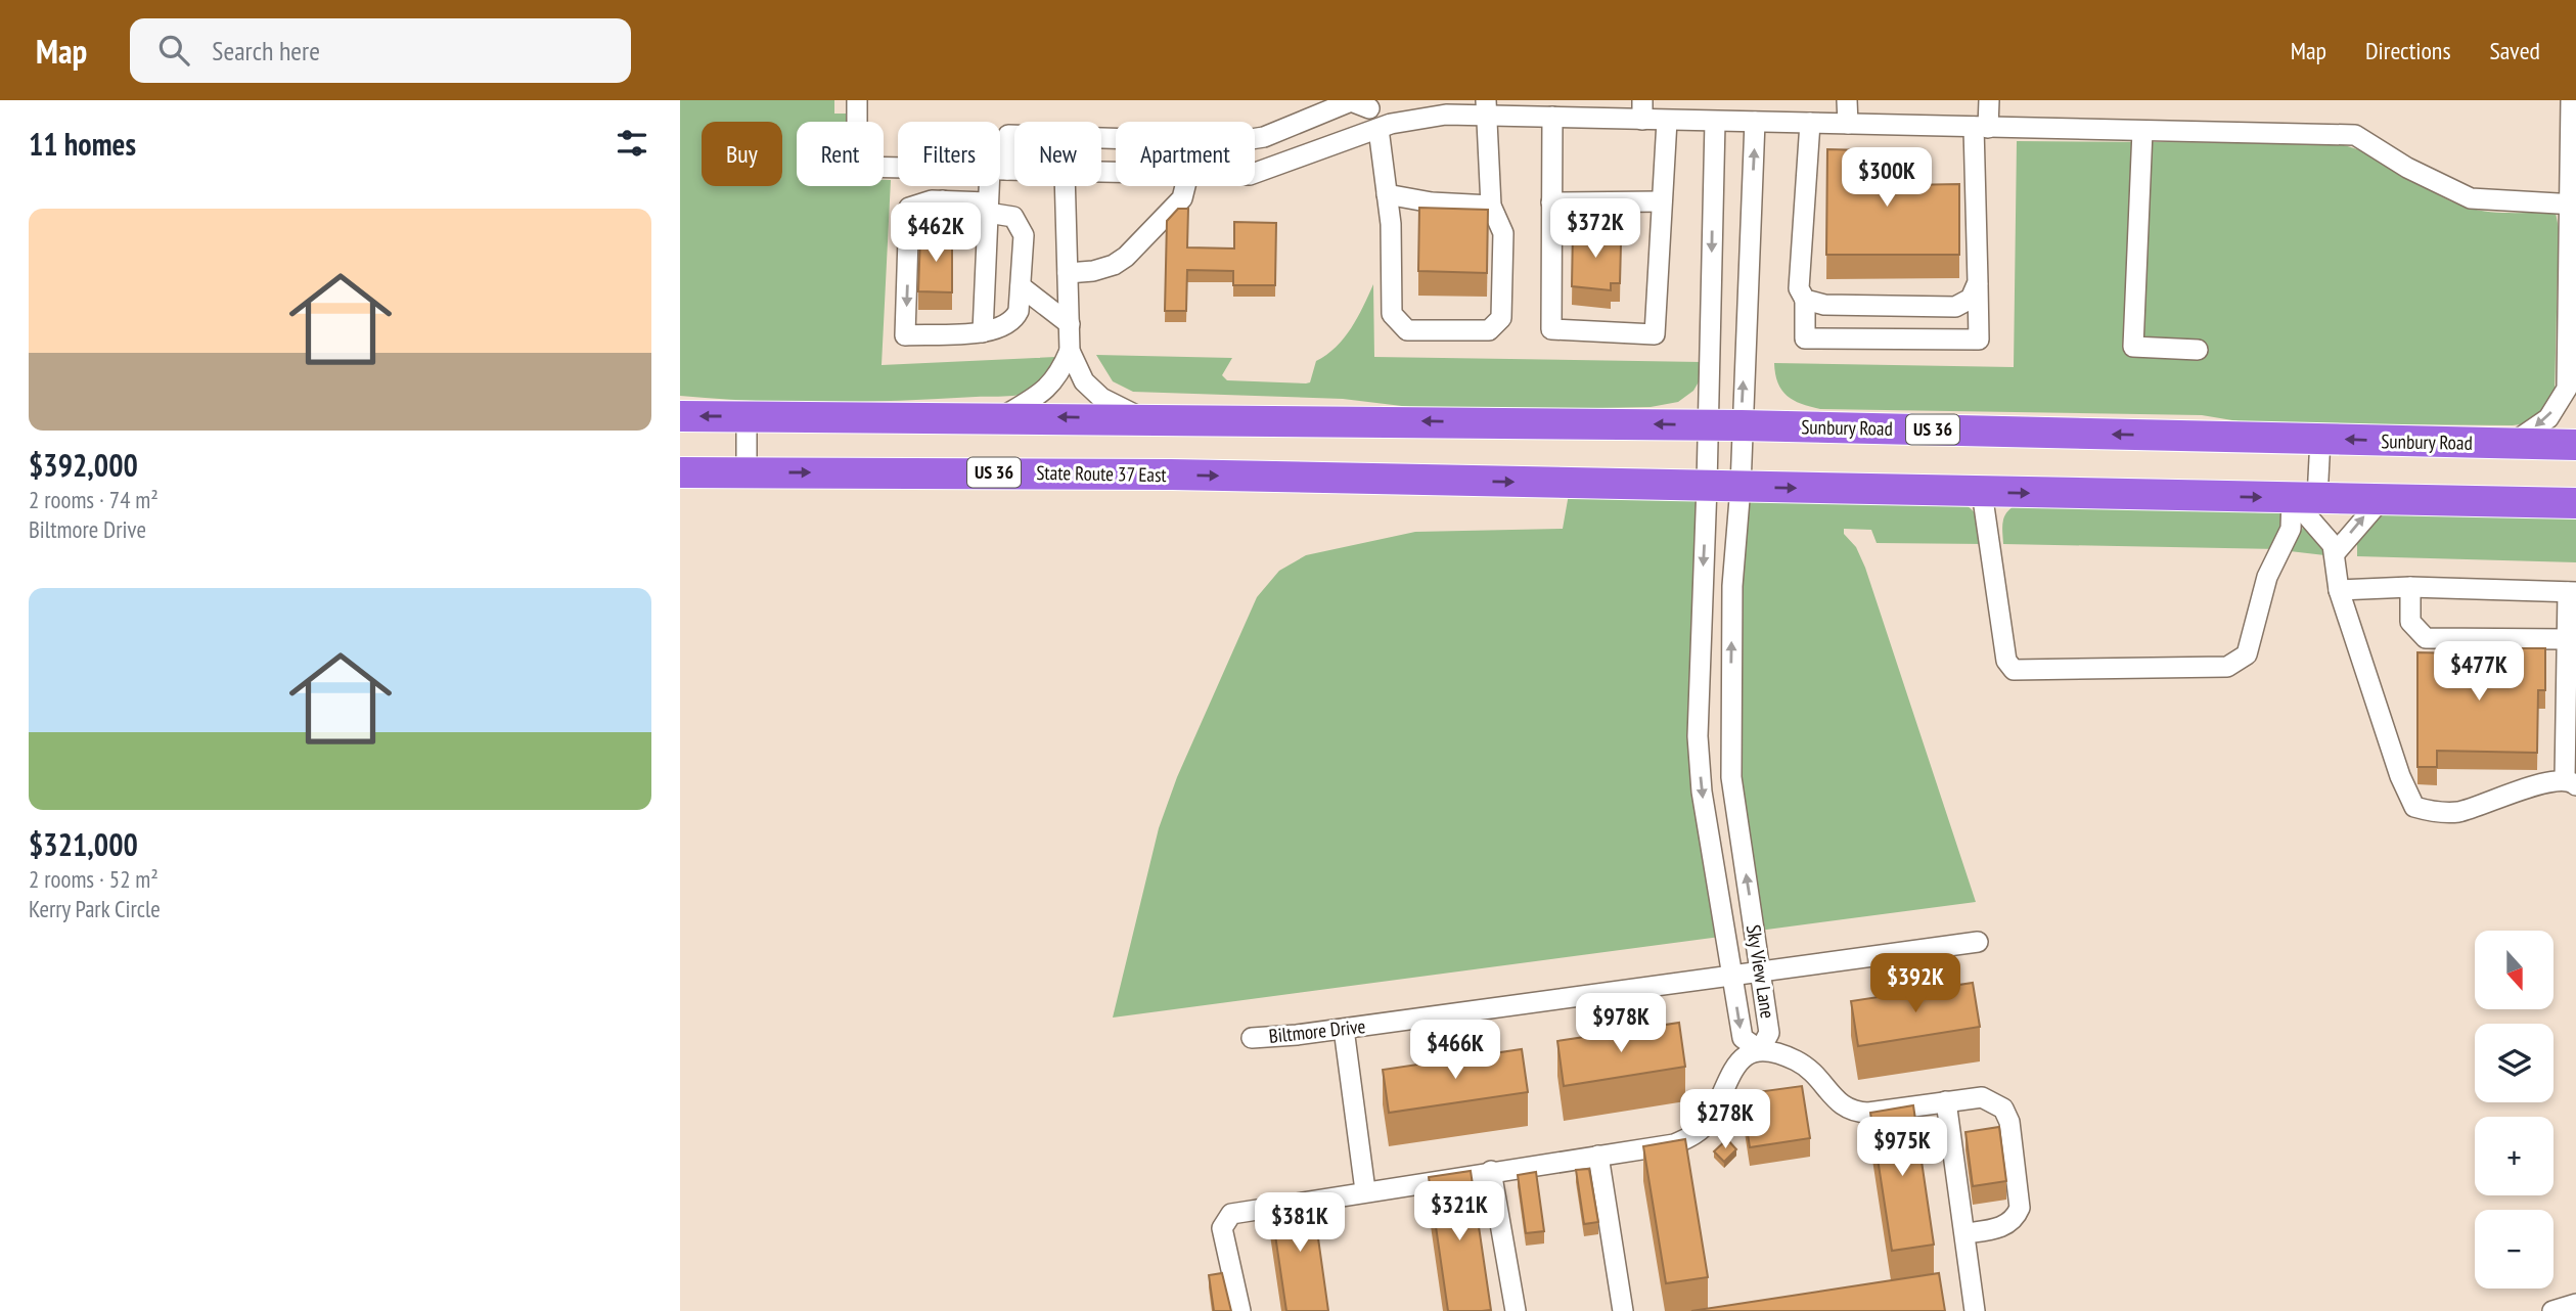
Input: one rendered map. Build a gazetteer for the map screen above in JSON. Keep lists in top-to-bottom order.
{
  "streets": {
    "highway": ["Sunbury Road", "US 36", "State Route 37 East"],
    "street": ["Sky View Lane", "Biltmore Drive"]
  },
  "crossings": [
    ["Sunbury Road", "US 36"],
    ["Sunbury Road", "Sky View Lane"],
    ["US 36", "State Route 37 East"],
    ["US 36", "Sky View Lane"],
    ["State Route 37 East", "Sky View Lane"],
    ["Sky View Lane", "Biltmore Drive"]
  ],
  "north": "bottom",
  "page": {
    "header": "Map",
    "search": "Search here",
    "nav": ["Map", "Directions", "Saved"],
    "heading": "11 homes",
    "chip": [
      "Buy",
      "Rent",
      "Filters",
      "New",
      "Apartment"
    ],
    "price": [
      "$300K",
      "$372K",
      "$462K",
      "$477K",
      "$392K",
      "$978K",
      "$466K",
      "$278K",
      "$975K",
      "$321K",
      "$381K"
    ],
    "list": [
      {
        "name": "$392,000",
        "note": "2 rooms · 74 m² · Biltmore Drive"
      },
      {
        "name": "$321,000",
        "note": "2 rooms · 52 m² · Kerry Park Circle"
      }
    ],
    "map_buttons": ["+", "−"]
  }
}
